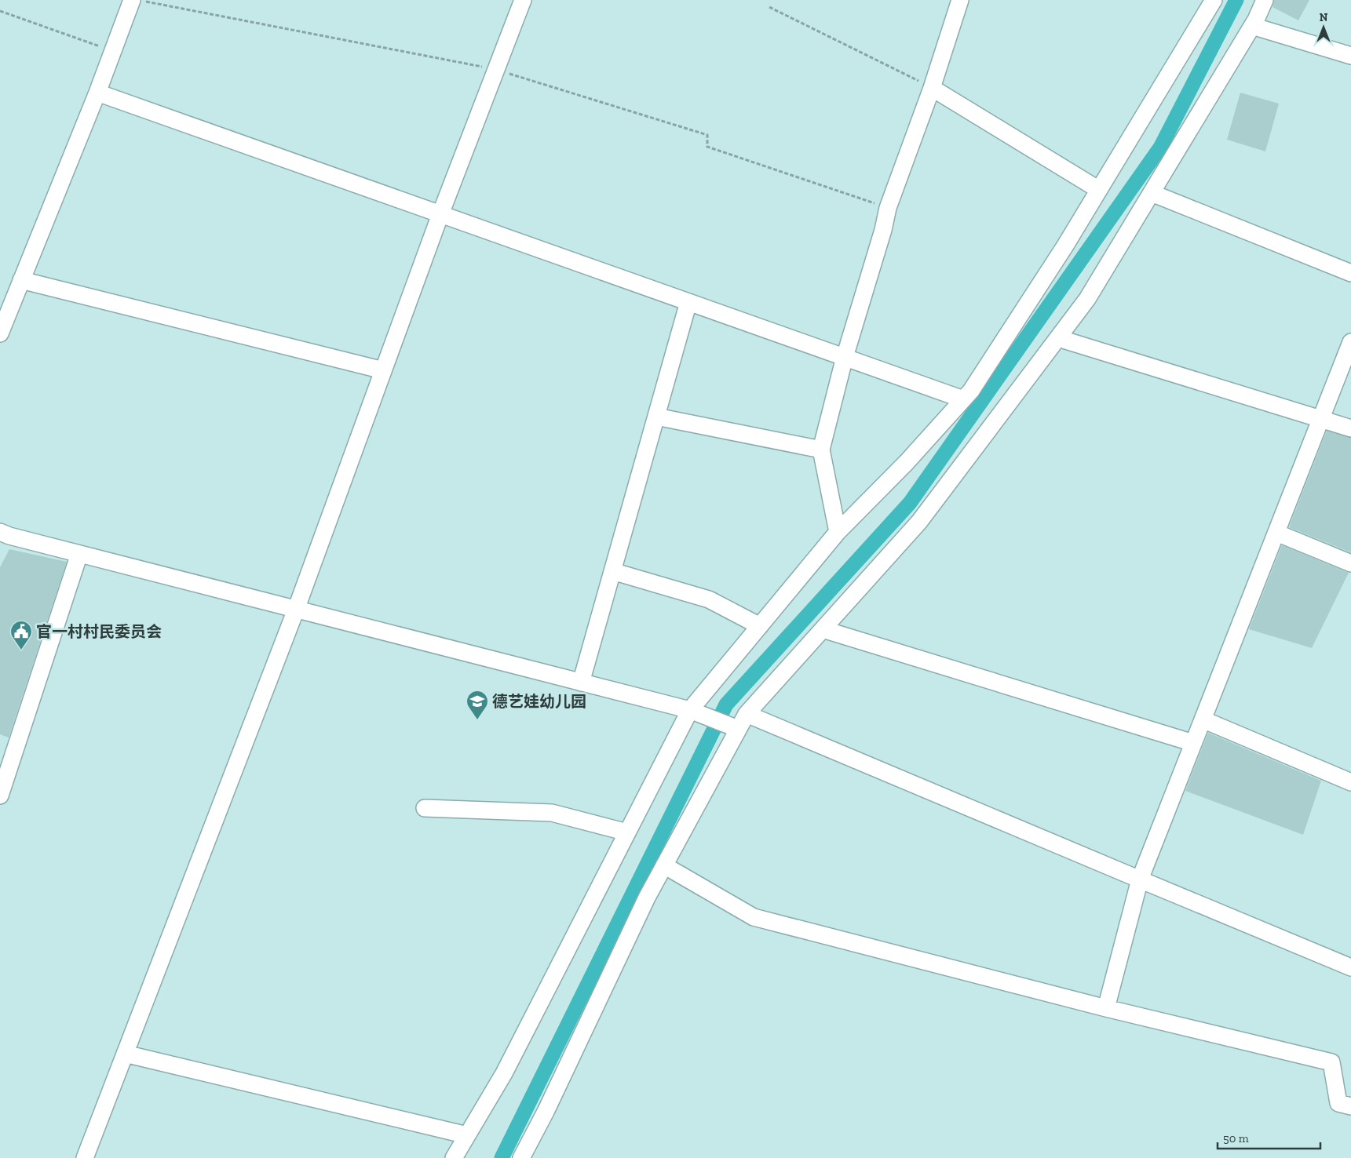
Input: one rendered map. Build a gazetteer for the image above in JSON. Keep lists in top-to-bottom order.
{
  "places": {
    "public building": ["官一村村民委员会"],
    "school or university": ["德艺娃幼儿园"]
  },
  "scale_bar": "50 m",
  "north": "top"
}
